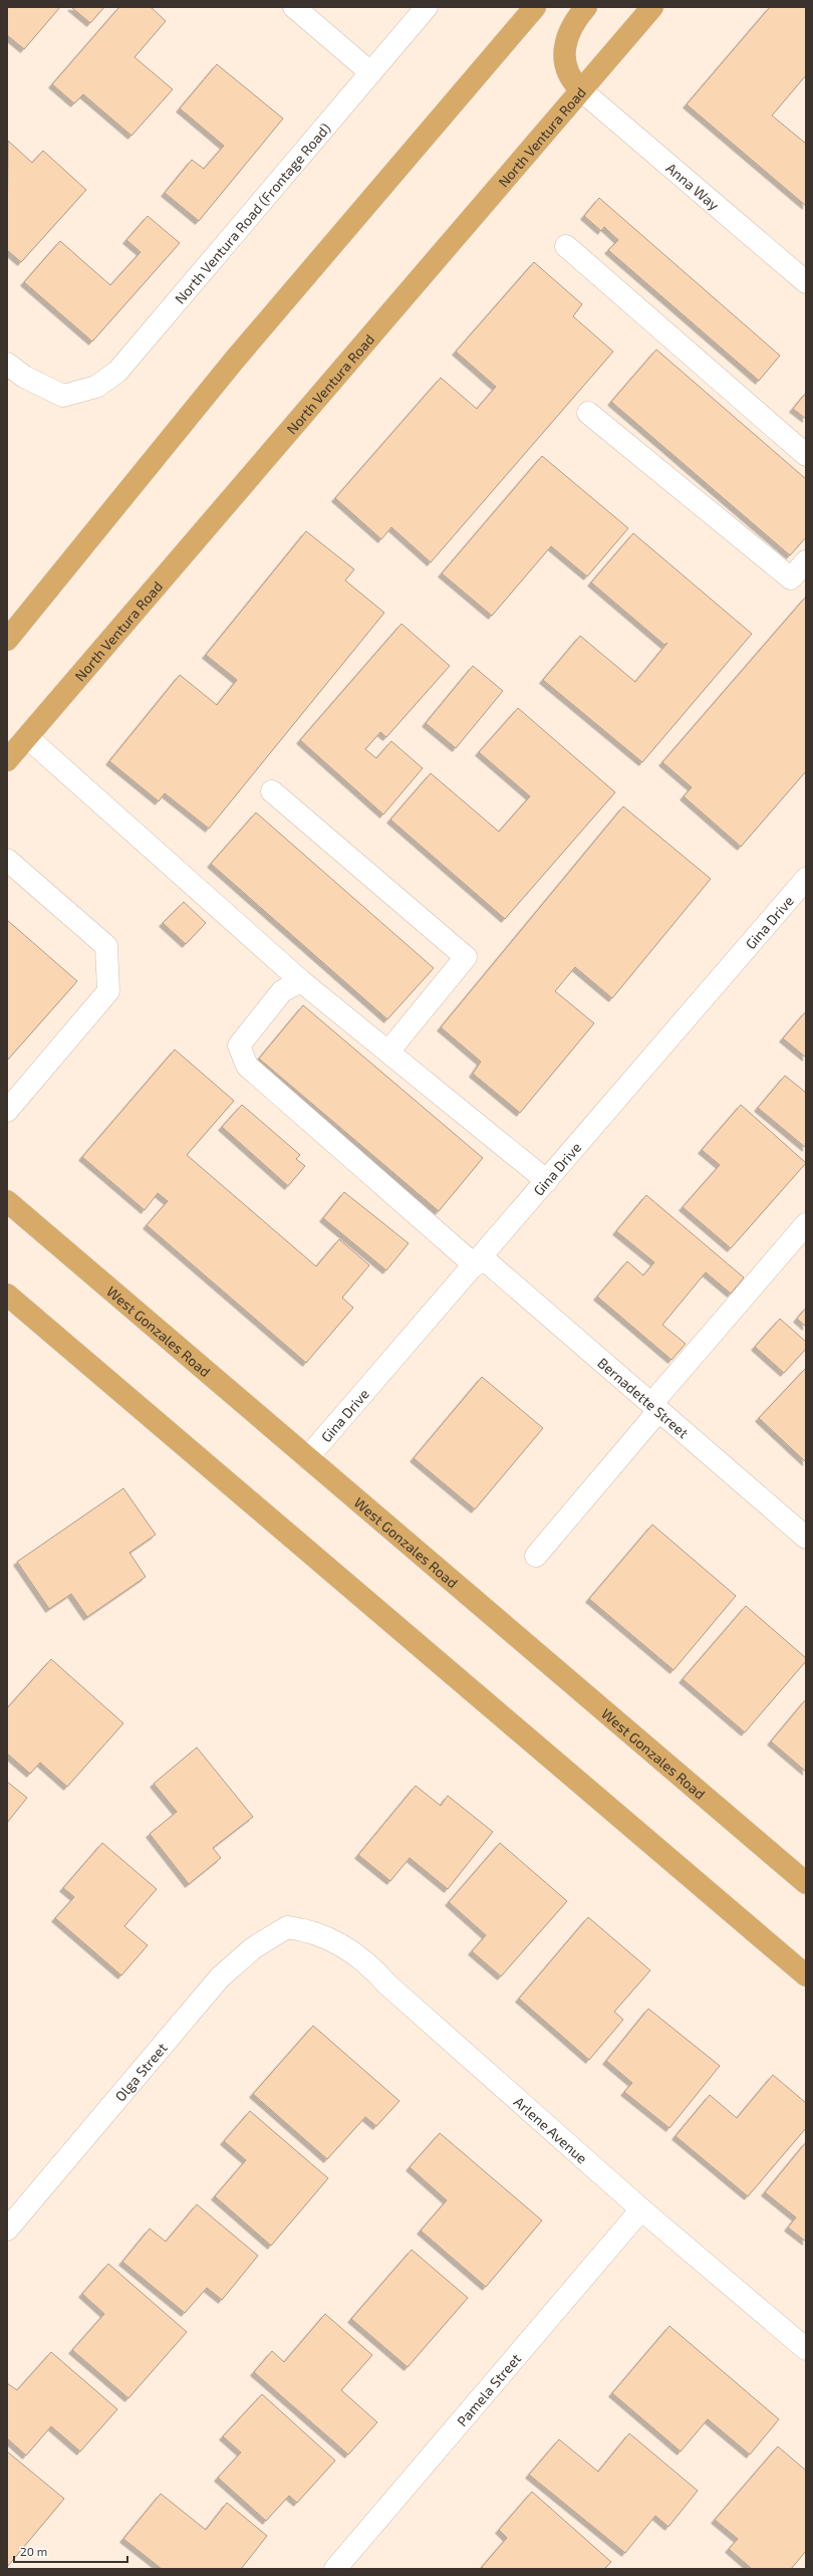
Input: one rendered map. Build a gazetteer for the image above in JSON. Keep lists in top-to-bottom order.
{
  "streets": {
    "main road": ["North Ventura Road", "West Gonzales Road"],
    "street": [
      "Anna Way",
      "North Ventura Road (Frontage Road)",
      "Gina Drive",
      "Bernadette Street",
      "Olga Street",
      "Arlene Avenue",
      "Pamela Street"
    ]
  },
  "crossings": [
    ["North Ventura Road", "Anna Way"],
    ["Gina Drive", "West Gonzales Road"],
    ["Gina Drive", "Bernadette Street"],
    ["Olga Street", "Arlene Avenue"],
    ["Arlene Avenue", "Pamela Street"]
  ],
  "scale_bar": "20 m"
}
